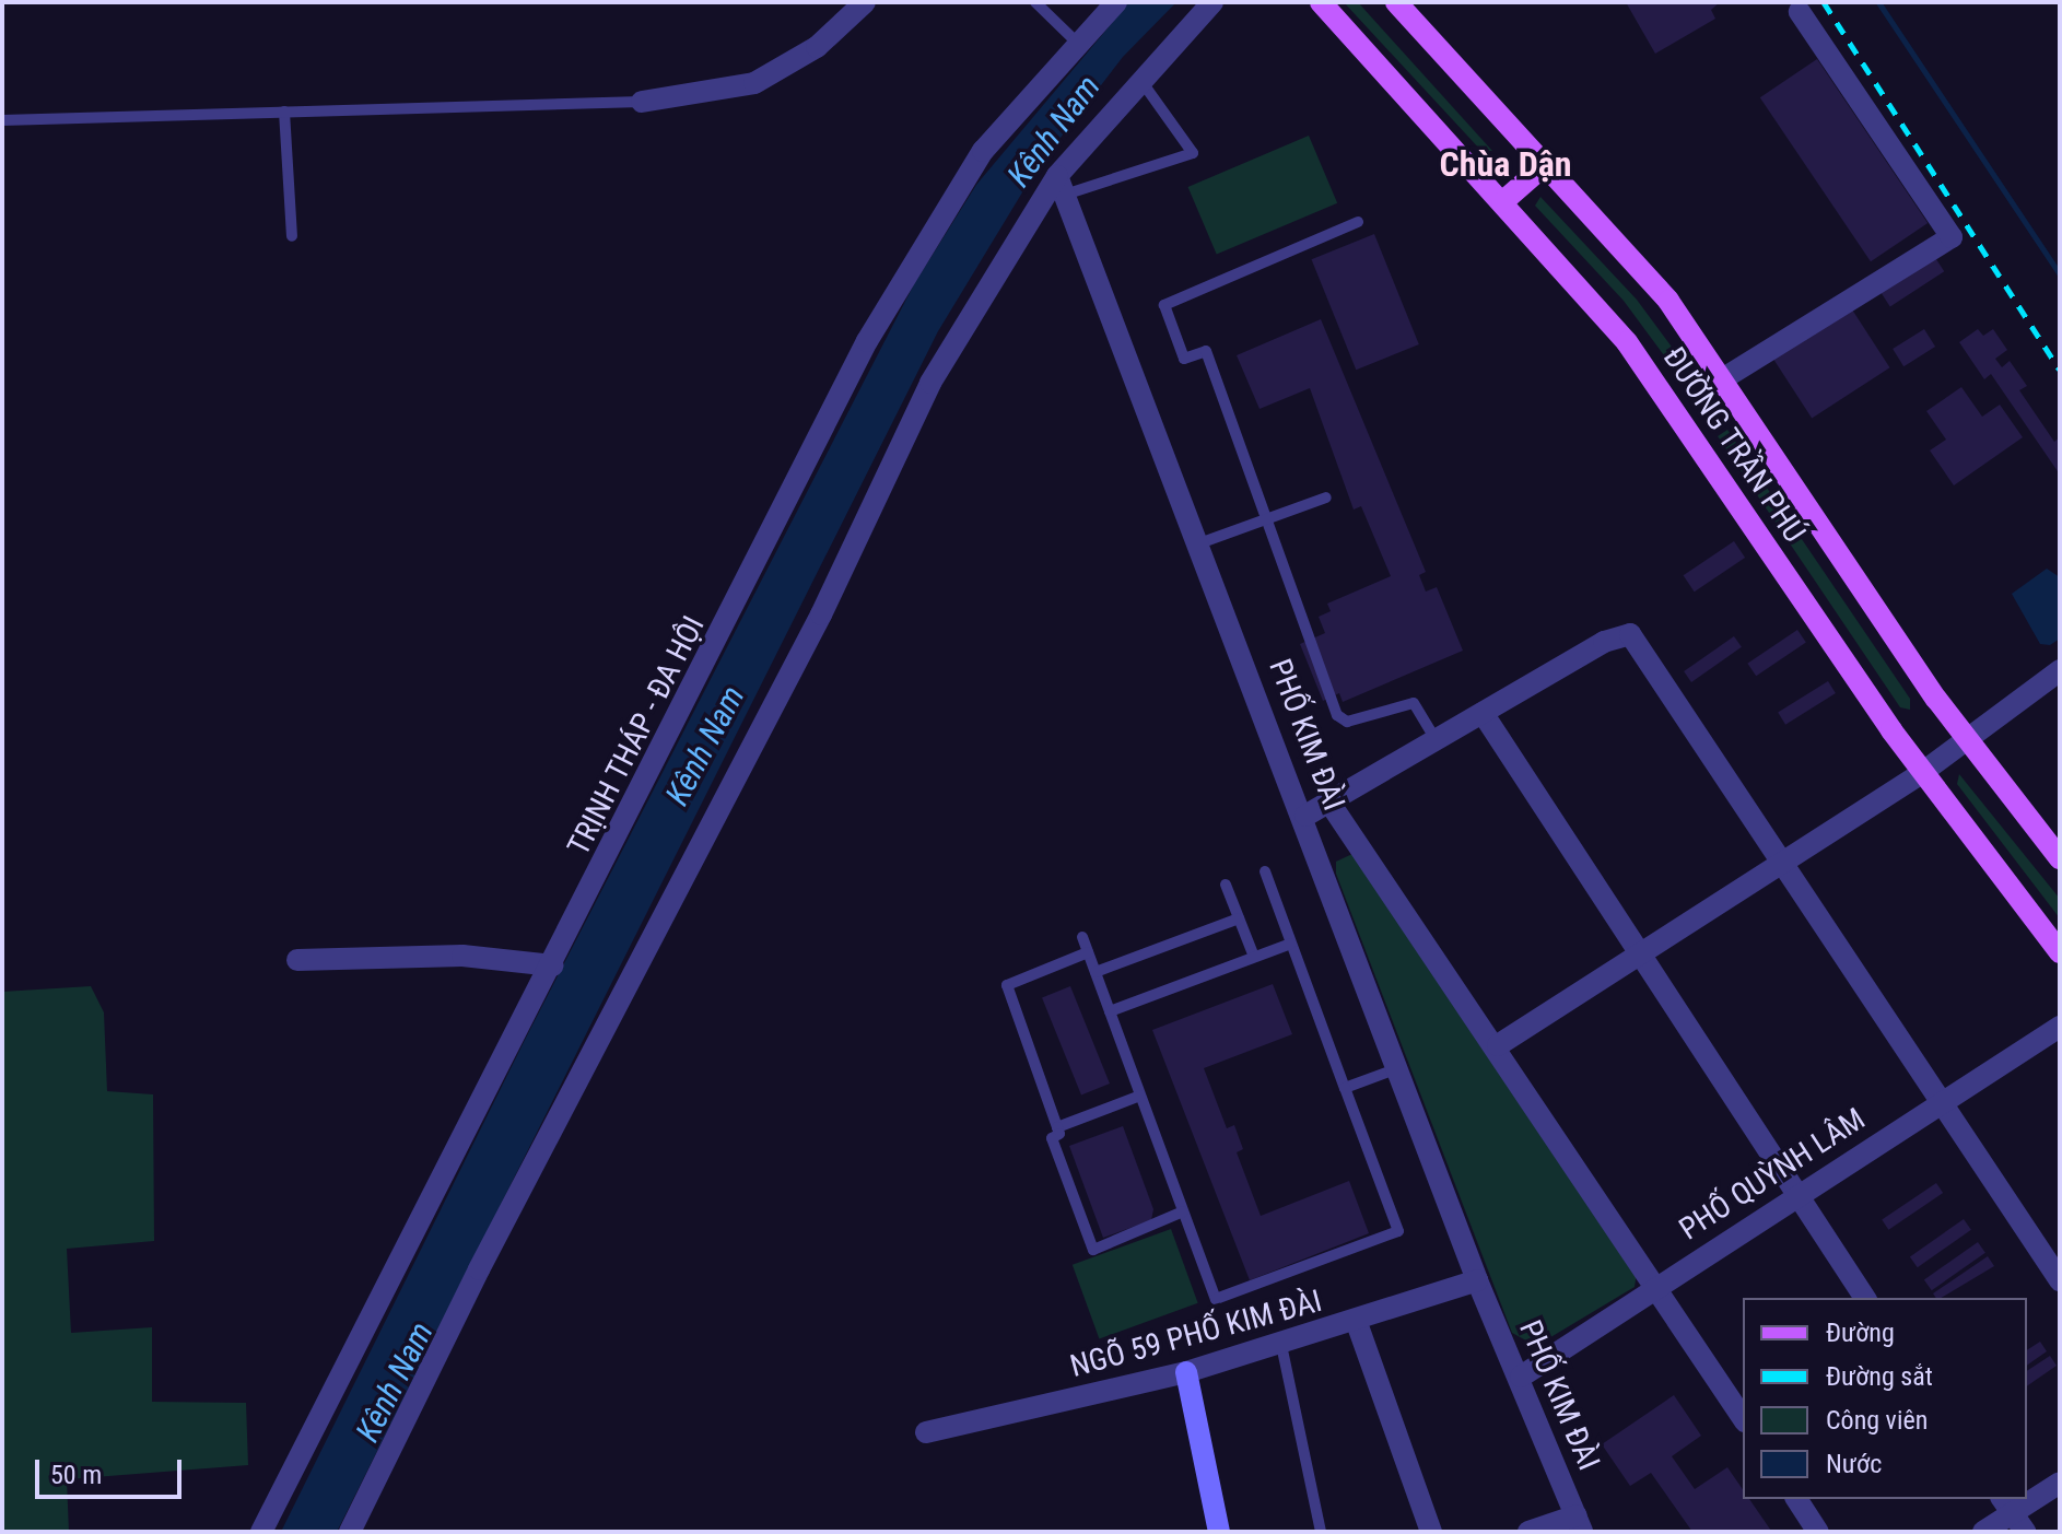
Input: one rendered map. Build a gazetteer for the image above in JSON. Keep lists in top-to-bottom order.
{
  "streets": {
    "main road": ["ĐƯỜNG TRẦN PHÚ"],
    "street": [
      "PHỐ KIM ĐÀI",
      "TRỊNH THÁP - ĐA HỘI",
      "PHỐ QUỲNH LÂM",
      "NGÕ 59 PHỐ KIM ĐÀI"
    ]
  },
  "crossings": [
    ["PHỐ KIM ĐÀI", "PHỐ QUỲNH LÂM"],
    ["PHỐ KIM ĐÀI", "NGÕ 59 PHỐ KIM ĐÀI"]
  ],
  "districts": ["Chùa Dận"],
  "water": ["Kênh Nam"],
  "legend": [
    "Đường",
    "Đường sắt",
    "Công viên",
    "Nước"
  ],
  "scale_bar": "50 m"
}
